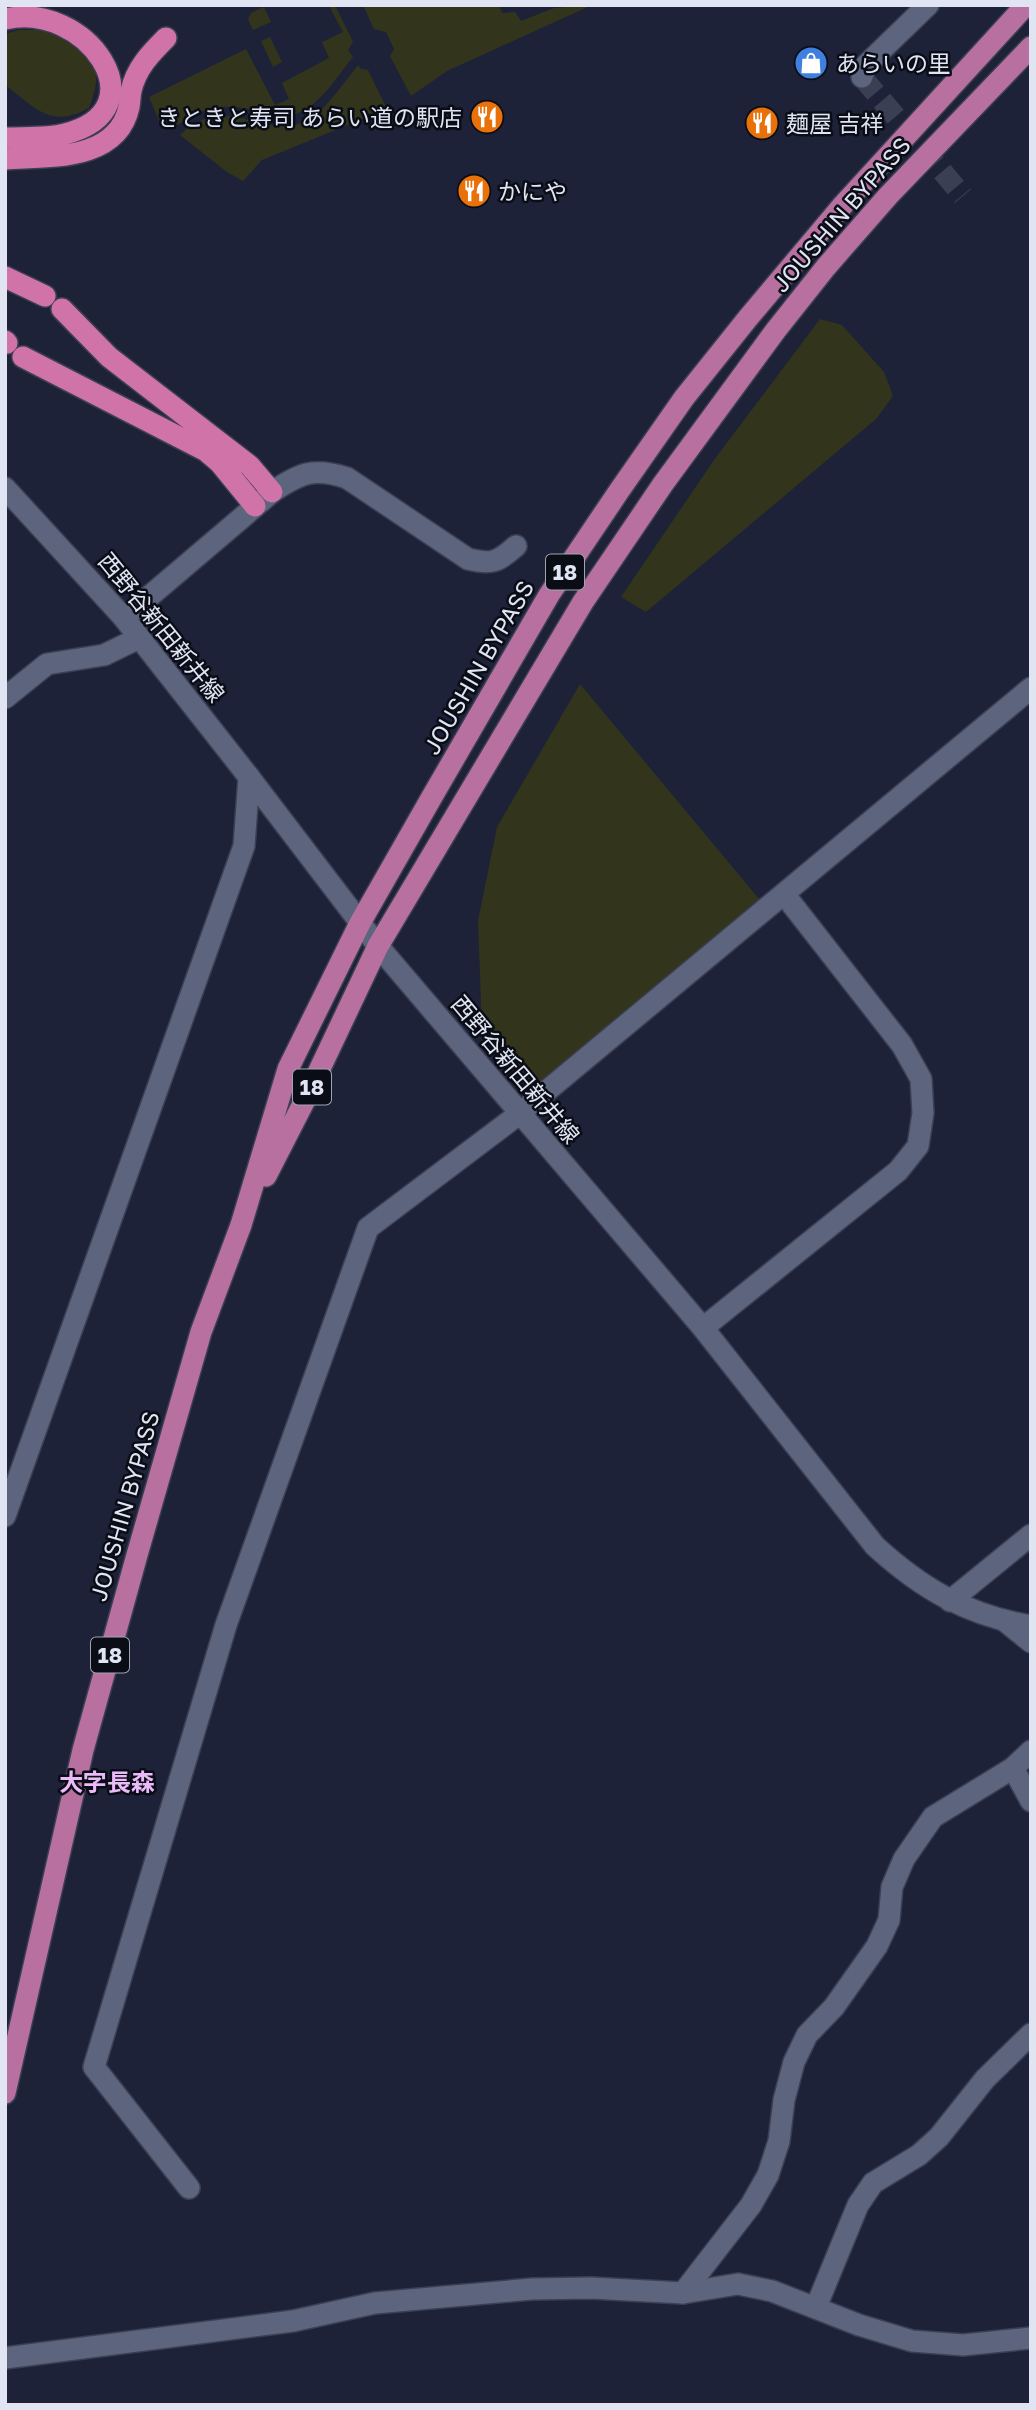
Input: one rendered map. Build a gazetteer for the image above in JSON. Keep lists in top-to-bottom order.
{
  "streets": {
    "highway": ["JOUSHIN BYPASS", "18"],
    "street": ["西野谷新田新井線"]
  },
  "crossings": [
    ["JOUSHIN BYPASS", "西野谷新田新井線"]
  ],
  "districts": ["大字長森"],
  "places": {
    "shop": ["あらいの里"],
    "restaurant": ["きときと寿司 あらい道の駅店", "麺屋 吉祥", "かにや"]
  }
}
